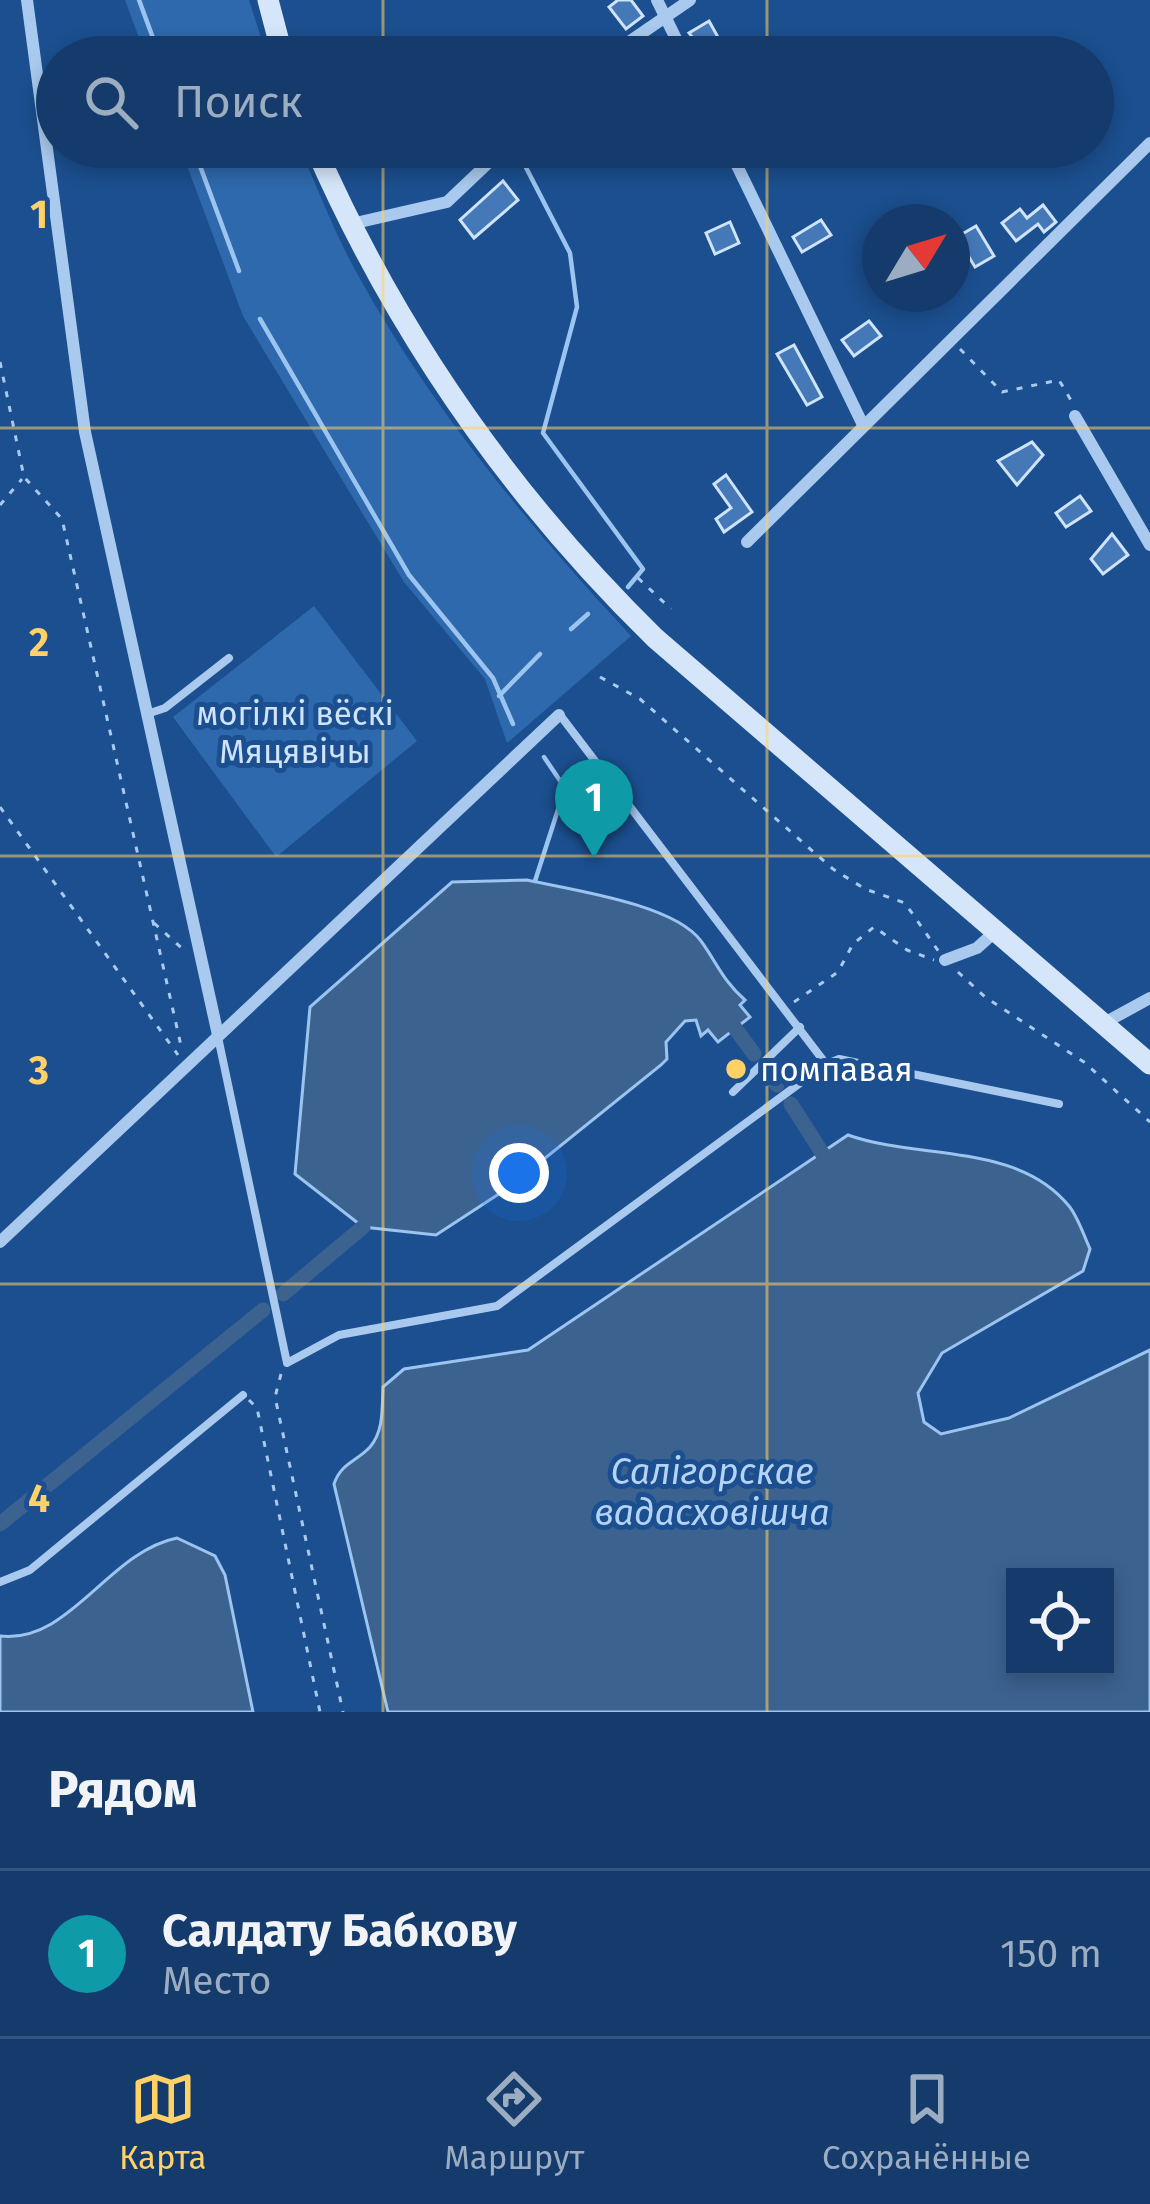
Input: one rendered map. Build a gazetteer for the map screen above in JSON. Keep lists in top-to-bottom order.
{
  "water": ["Салігорскае вадасховішча"],
  "parks": ["могілкі вёскі Мяцявічы"],
  "places": ["помпавая"],
  "north": "top right",
  "page": {
    "search": "Поиск",
    "pins": "1",
    "heading": "Рядом",
    "list": [
      {
        "mark": "1",
        "name": "Салдату Бабкову",
        "note": "Место",
        "value": "150 m"
      }
    ],
    "nav": ["Карта", "Маршрут", "Сохранённые"]
  },
  "grid": {
    "rows": [
      "1",
      "2",
      "3",
      "4"
    ]
  }
}
